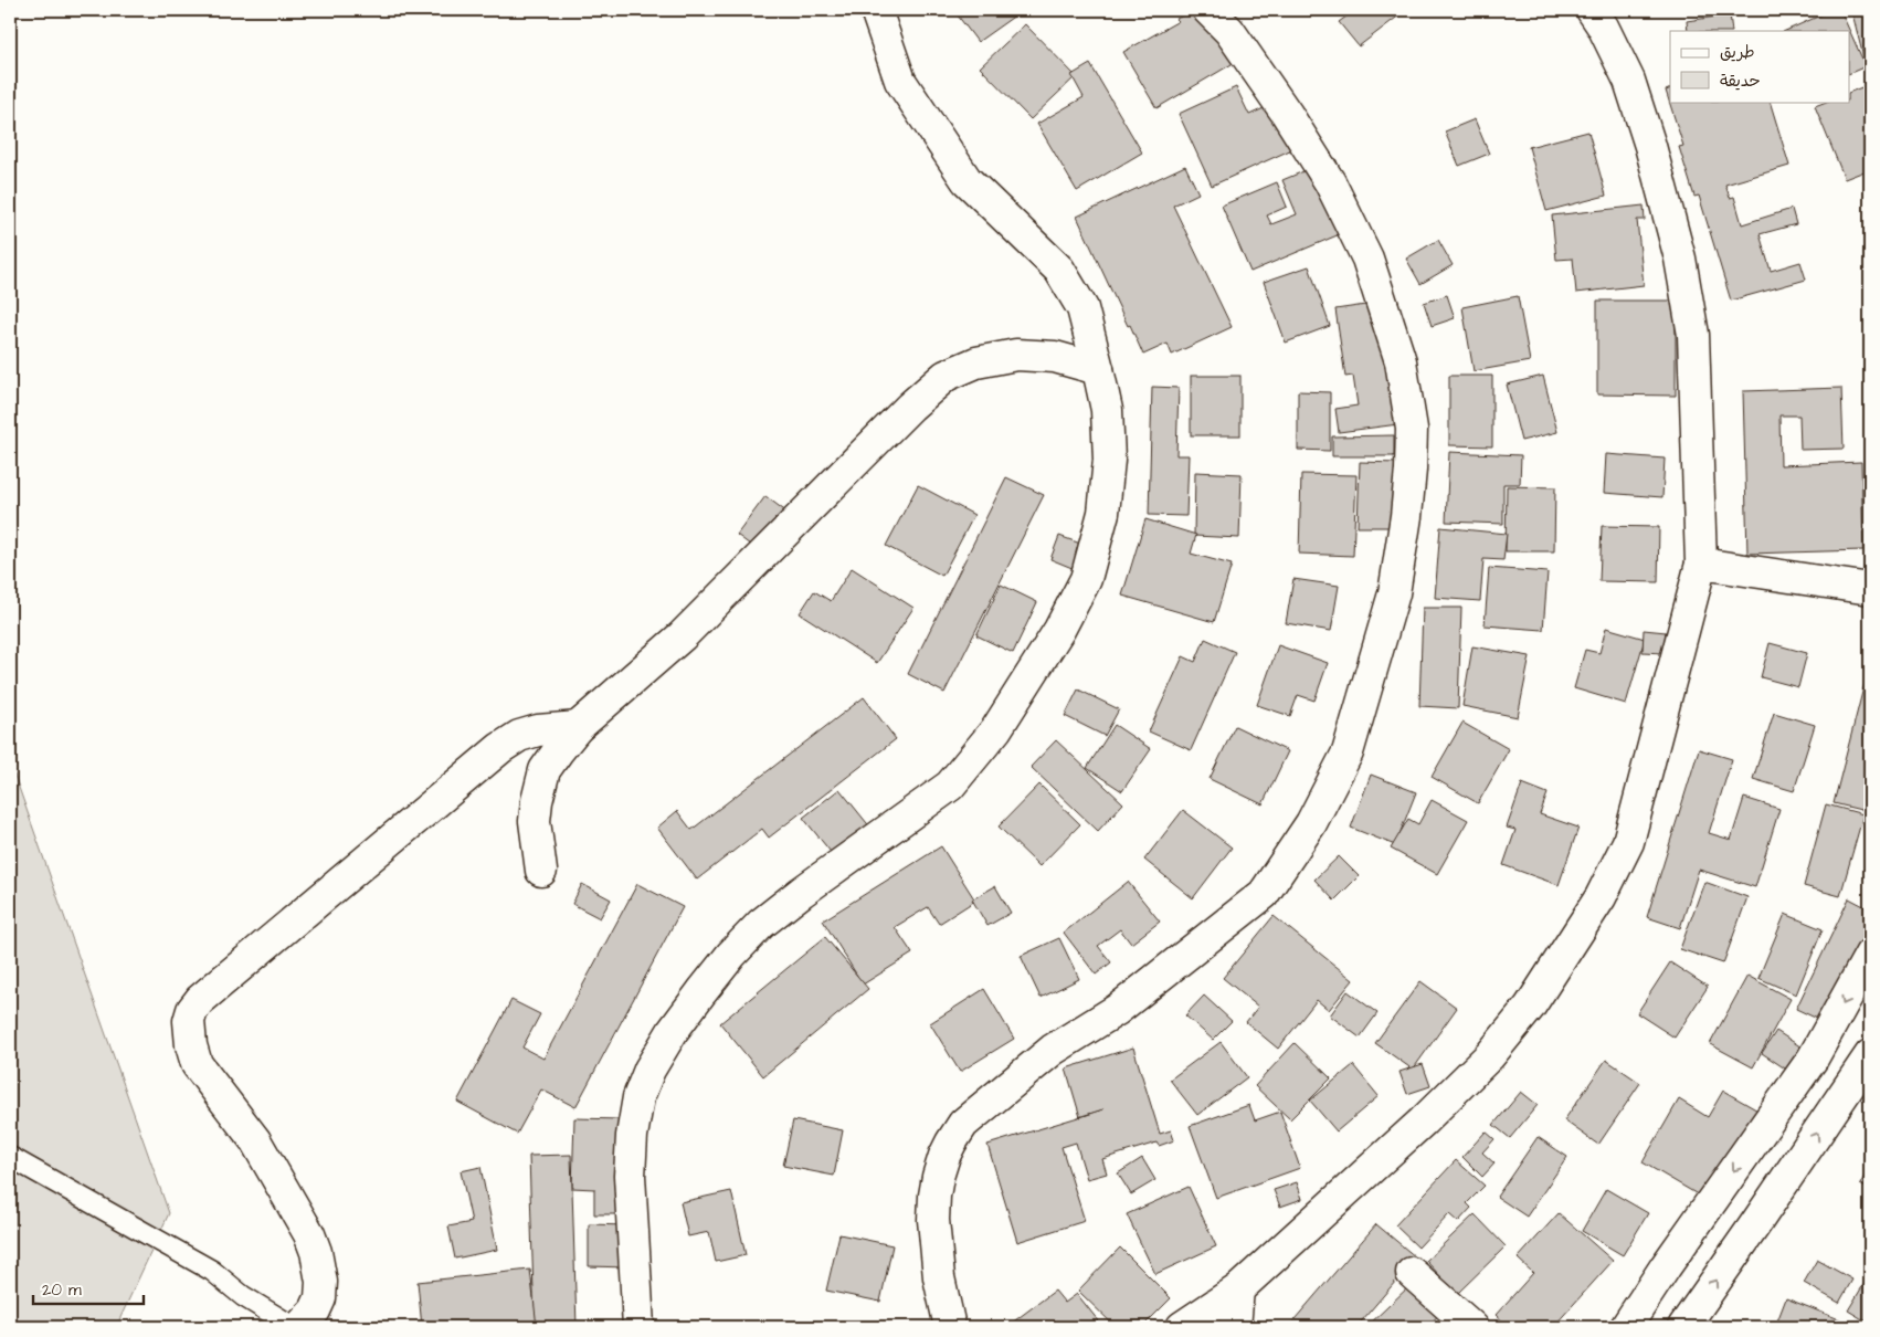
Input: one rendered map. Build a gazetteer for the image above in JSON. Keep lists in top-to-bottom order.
{
  "legend": ["طريق", "حديقة"],
  "scale_bar": "20 m"
}
